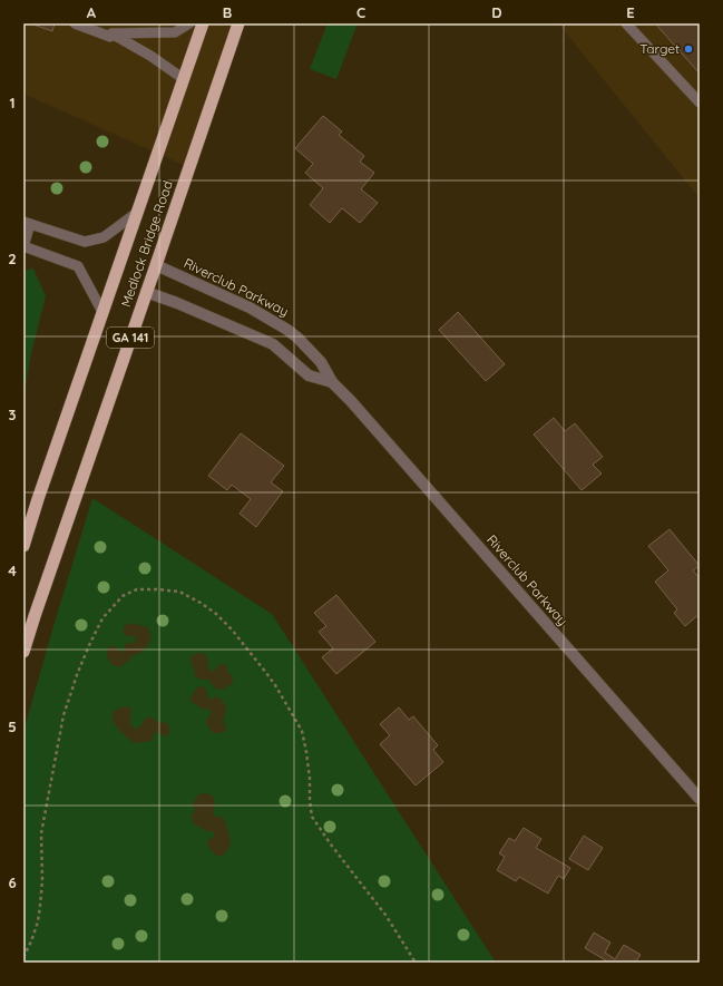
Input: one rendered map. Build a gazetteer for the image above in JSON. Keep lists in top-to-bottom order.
{
  "streets": {
    "highway": ["Medlock Bridge Road", "GA 141"],
    "street": ["Riverclub Parkway"]
  },
  "crossings": [
    ["Medlock Bridge Road", "Riverclub Parkway"]
  ],
  "places": ["Target"],
  "grid": {
    "columns": [
      "A",
      "B",
      "C",
      "D",
      "E"
    ],
    "rows": [
      "1",
      "2",
      "3",
      "4",
      "5",
      "6"
    ]
  }
}
